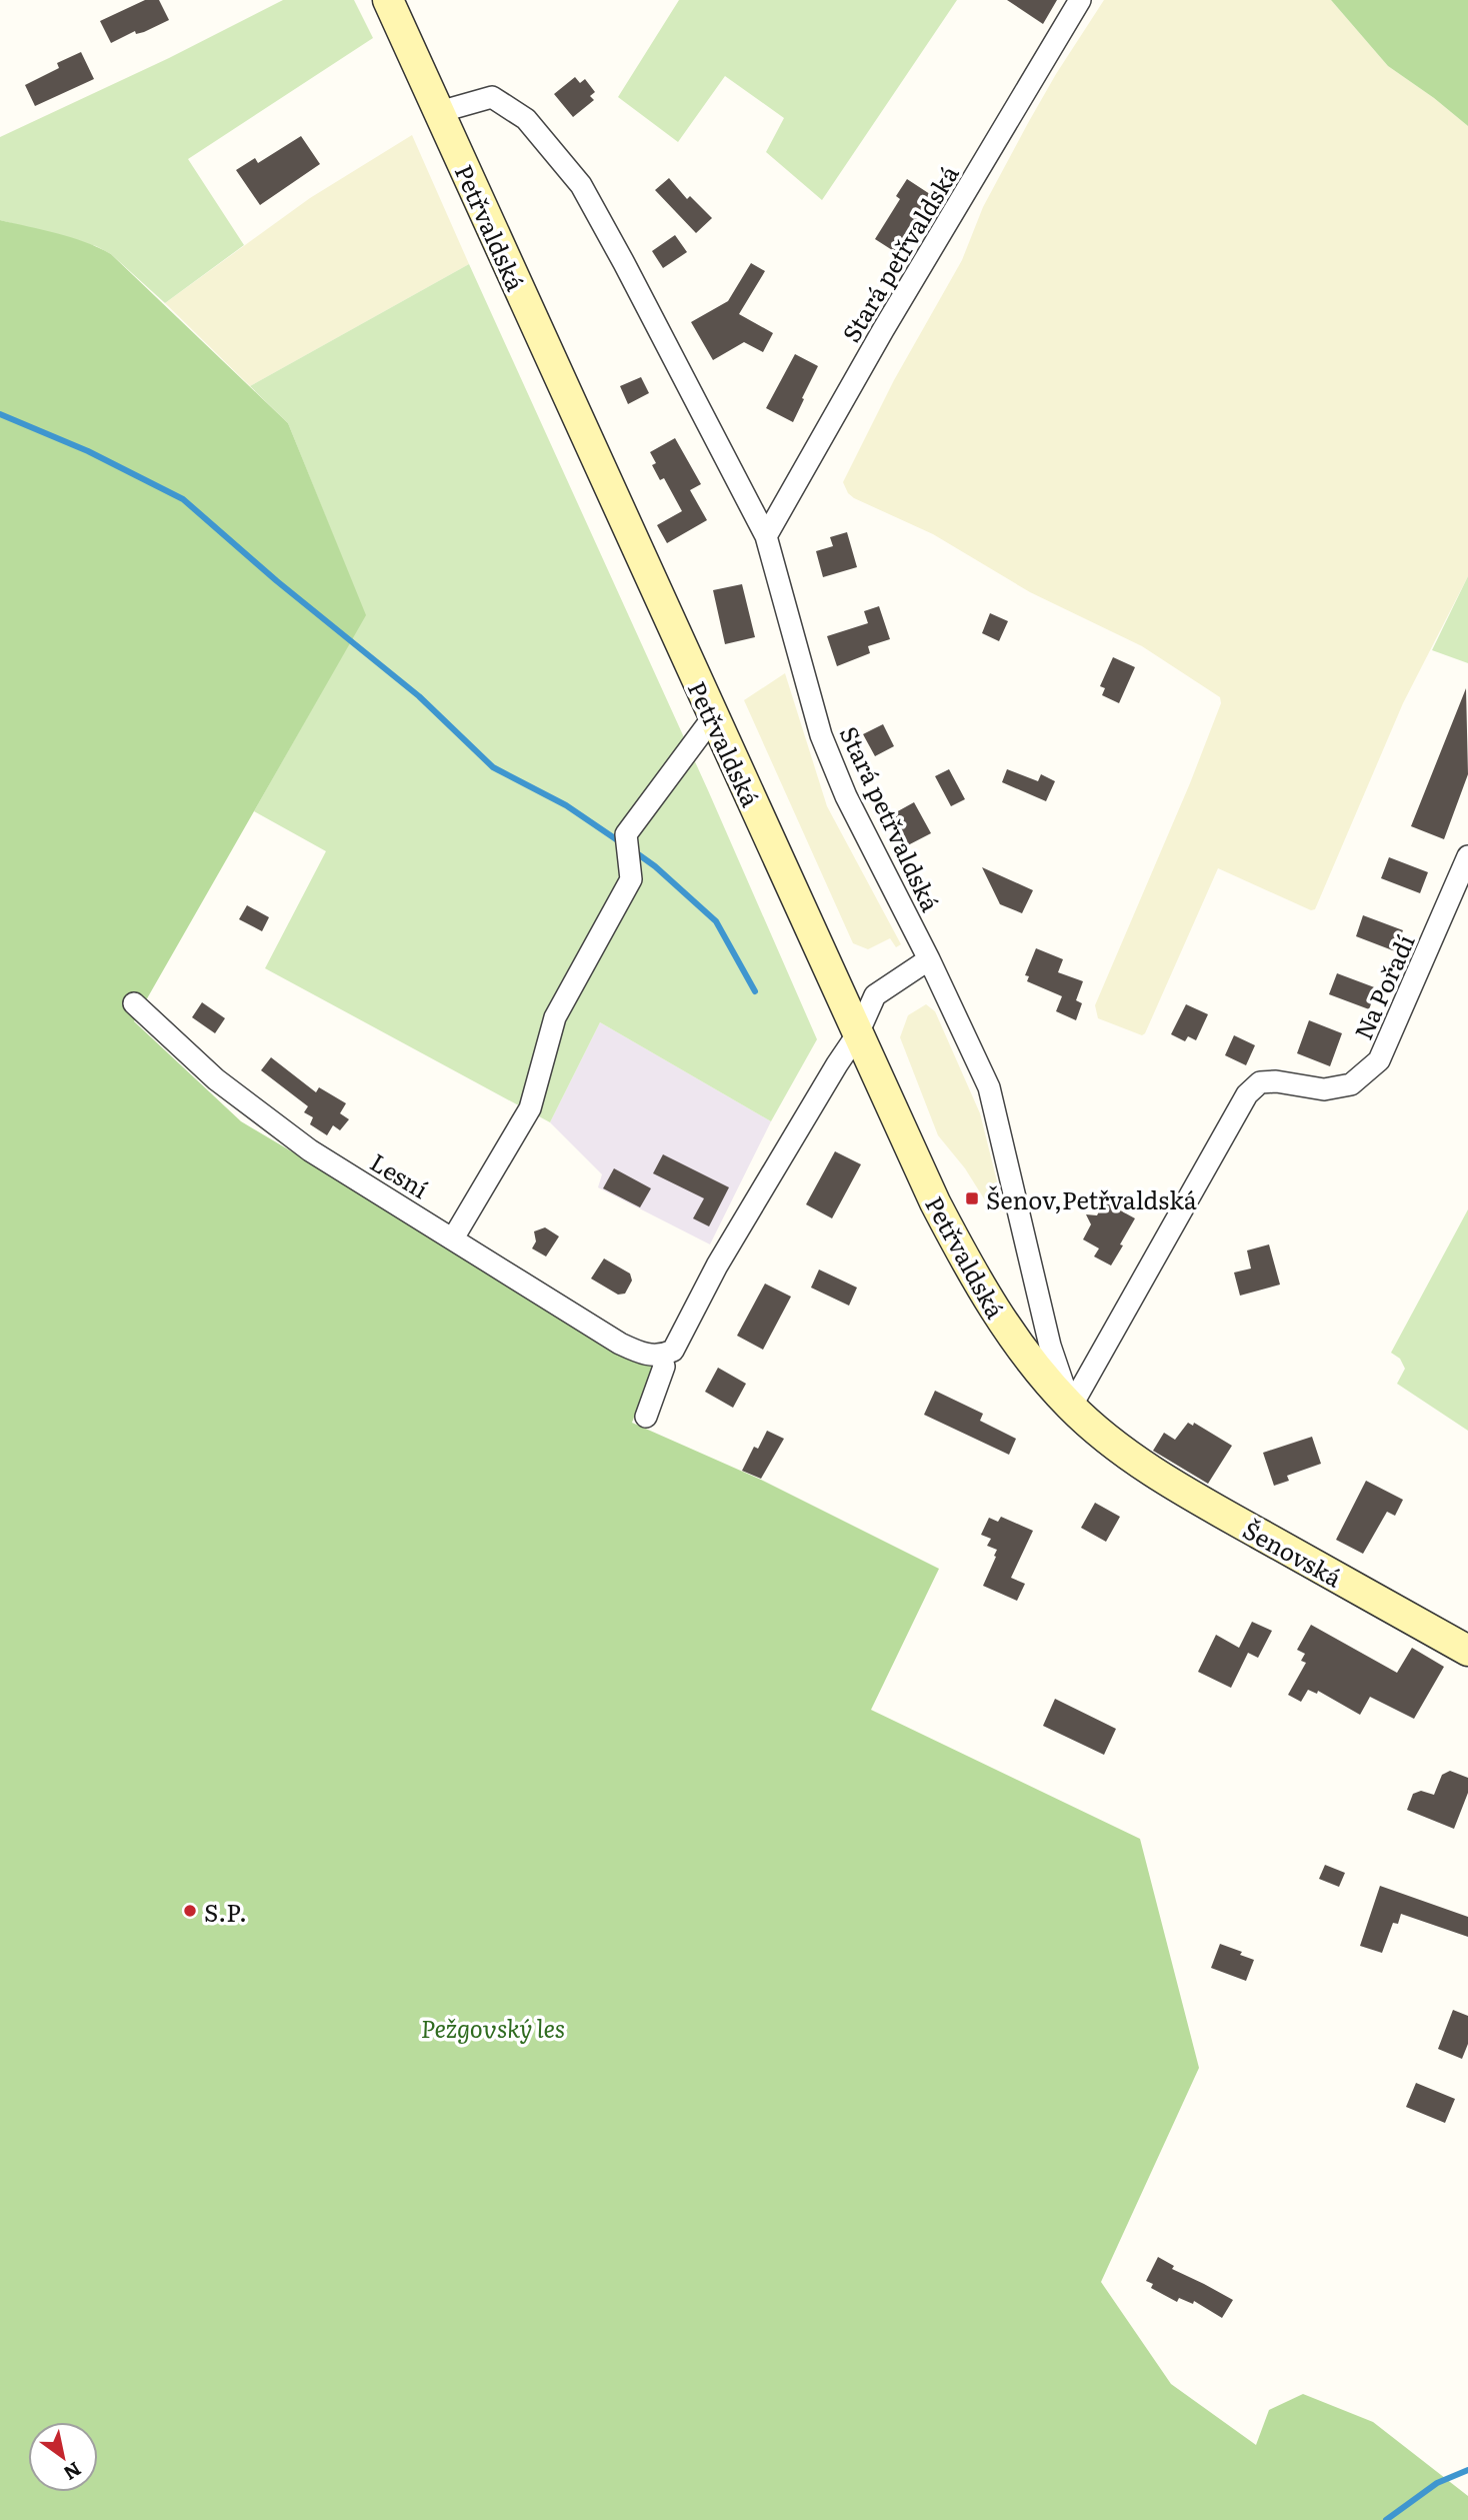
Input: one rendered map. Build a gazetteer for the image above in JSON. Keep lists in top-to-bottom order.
{
  "streets": {
    "main road": ["Petřvaldská", "Šenovská"],
    "street": ["Stará petřvaldská", "Na Pořadí", "Lesní"]
  },
  "crossings": [
    ["Petřvaldská", "Stará petřvaldská"],
    ["Petřvaldská", "Na Pořadí"],
    ["Petřvaldská", "Šenovská"],
    ["Stará petřvaldská", "Na Pořadí"]
  ],
  "parks": ["Pežgovský les"],
  "places": {
    "transit": ["Šenov,Petřvaldská"],
    "other": ["S.P."]
  },
  "north": "bottom right"
}
